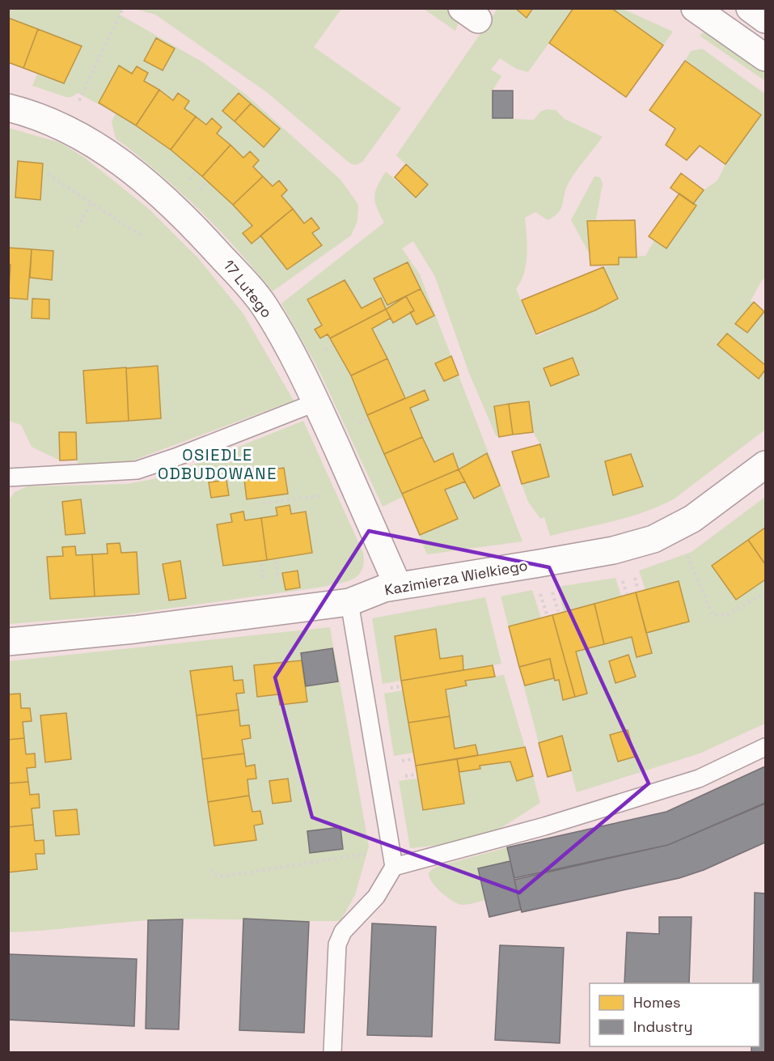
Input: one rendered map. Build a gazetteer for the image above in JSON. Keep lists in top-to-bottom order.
{
  "streets": {
    "street": ["17 Lutego", "Kazimierza Wielkiego"]
  },
  "crossings": [
    ["17 Lutego", "Kazimierza Wielkiego"]
  ],
  "districts": ["OSIEDLE ODBUDOWANE"],
  "legend": ["Homes", "Industry"]
}
